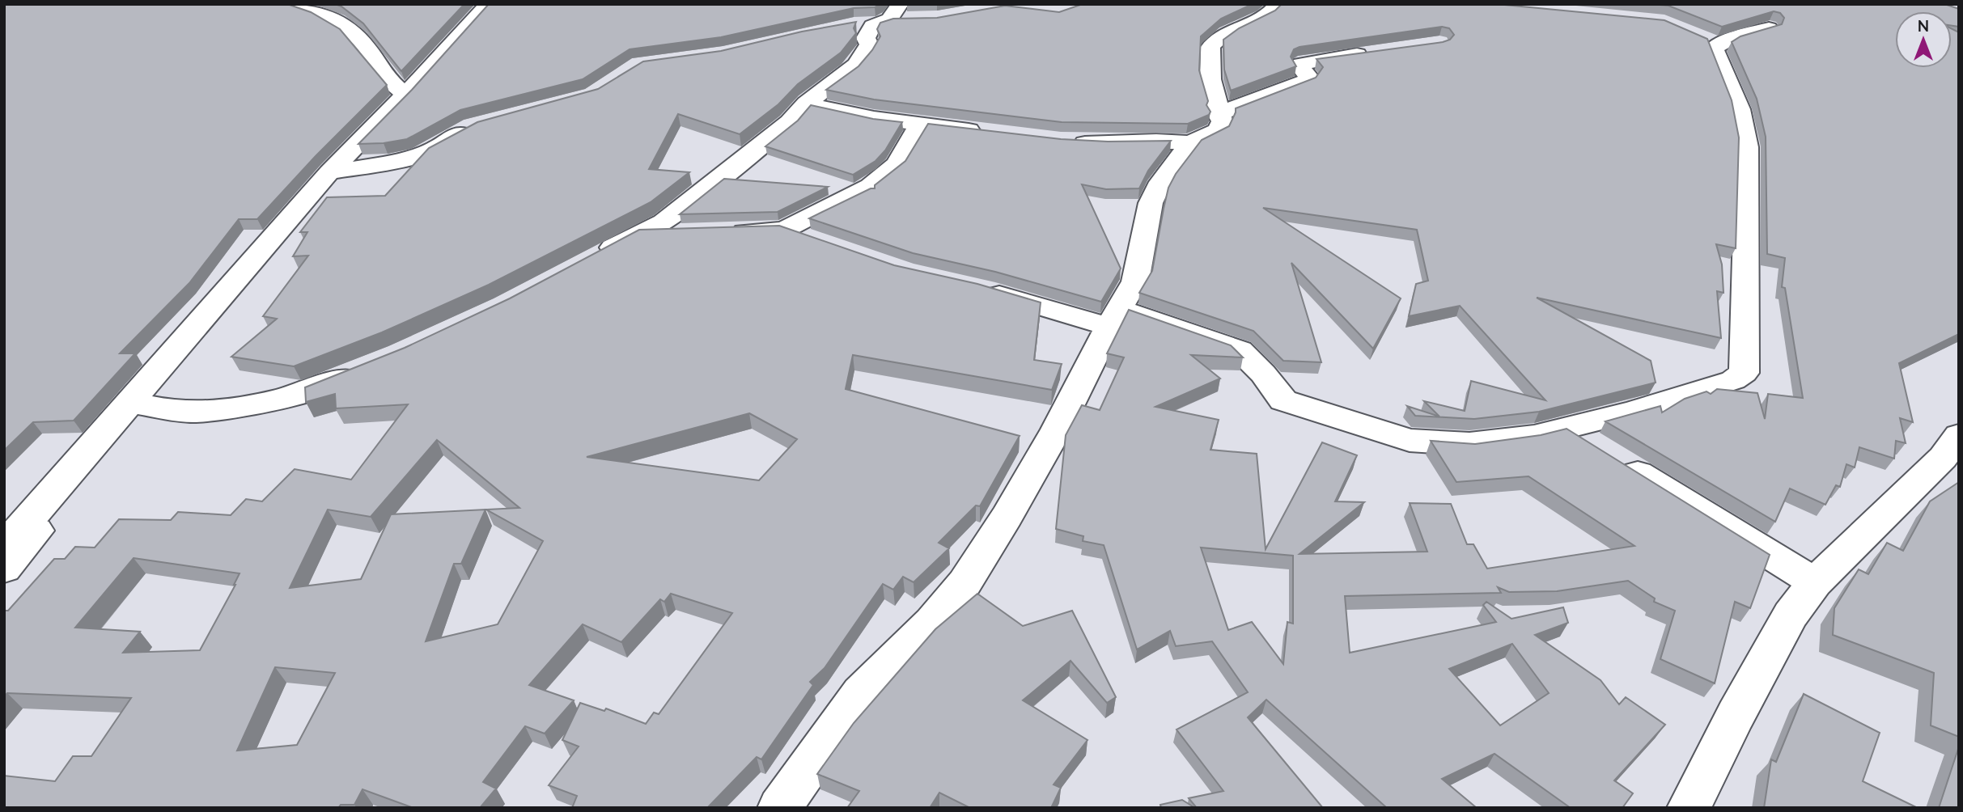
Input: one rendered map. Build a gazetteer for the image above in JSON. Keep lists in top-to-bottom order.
{
  "north": "top"
}
